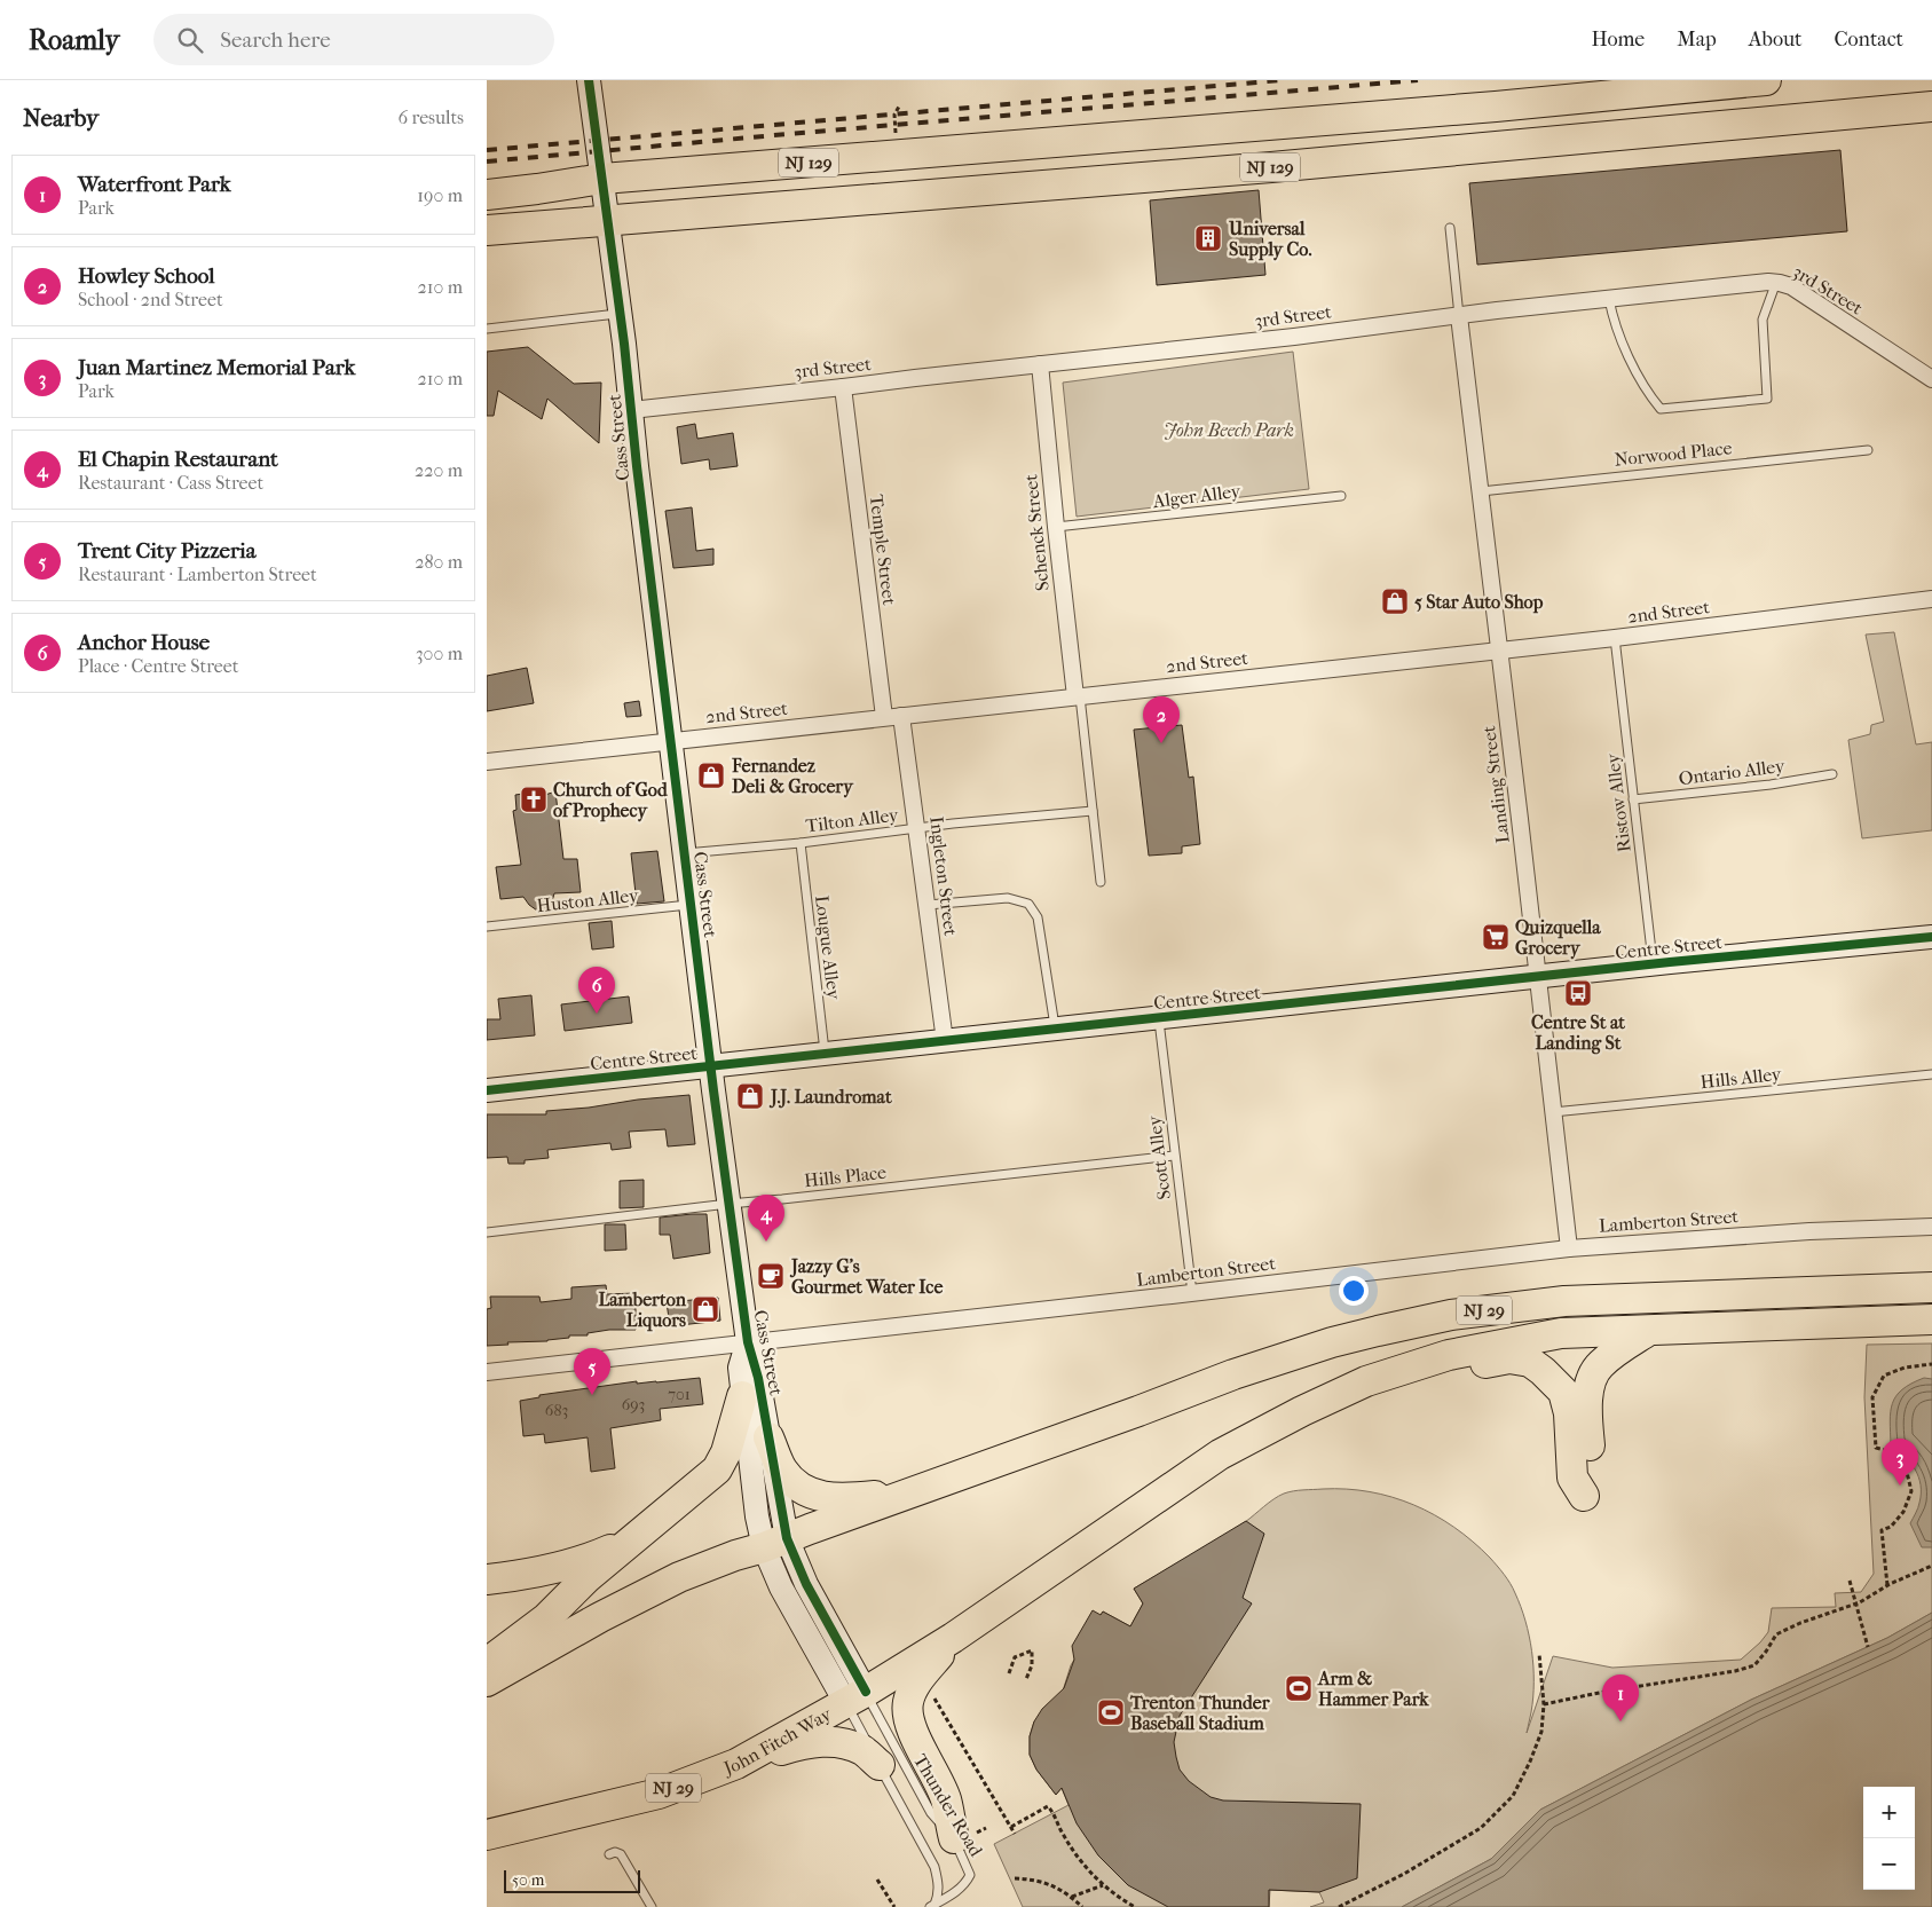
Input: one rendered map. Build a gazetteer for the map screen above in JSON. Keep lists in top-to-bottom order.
{
  "streets": {
    "highway": ["NJ 129", "NJ 29", "John Fitch Way"],
    "street": [
      "3rd Street",
      "Cass Street",
      "Schenck Street",
      "Temple Street",
      "2nd Street",
      "Landing Street",
      "Ingleton Street",
      "Centre Street",
      "Lamberton Street"
    ],
    "lane": [
      "Norwood Place",
      "Alger Alley",
      "Ontario Alley",
      "Ristow Alley",
      "Tilton Alley",
      "Huston Alley",
      "Lougue Alley",
      "Hills Alley",
      "Scott Alley",
      "Hills Place",
      "Thunder Road"
    ]
  },
  "crossings": [
    ["NJ 129", "Cass Street"],
    ["3rd Street", "Cass Street"],
    ["3rd Street", "Schenck Street"],
    ["3rd Street", "Temple Street"],
    ["3rd Street", "Landing Street"],
    ["Cass Street", "2nd Street"],
    ["Cass Street", "Tilton Alley"],
    ["Cass Street", "Huston Alley"],
    ["Cass Street", "Centre Street"],
    ["Cass Street", "Hills Place"],
    ["Cass Street", "Lamberton Street"],
    ["Cass Street", "NJ 29"],
    ["Cass Street", "John Fitch Way"],
    ["Cass Street", "Thunder Road"],
    ["Norwood Place", "Landing Street"],
    ["Alger Alley", "Schenck Street"],
    ["Schenck Street", "2nd Street"],
    ["Schenck Street", "Tilton Alley"],
    ["Temple Street", "2nd Street"],
    ["2nd Street", "Landing Street"],
    ["2nd Street", "Ristow Alley"],
    ["2nd Street", "Ingleton Street"],
    ["Ontario Alley", "Ristow Alley"],
    ["Landing Street", "Centre Street"],
    ["Landing Street", "Hills Alley"],
    ["Landing Street", "Lamberton Street"],
    ["Ristow Alley", "Centre Street"],
    ["Tilton Alley", "Ingleton Street"],
    ["Tilton Alley", "Lougue Alley"],
    ["Ingleton Street", "Centre Street"],
    ["Lougue Alley", "Centre Street"],
    ["Centre Street", "Scott Alley"],
    ["Scott Alley", "Hills Place"],
    ["Scott Alley", "Lamberton Street"],
    ["NJ 29", "John Fitch Way"],
    ["NJ 29", "Thunder Road"],
    ["John Fitch Way", "Thunder Road"]
  ],
  "parks": ["John Beech Park"],
  "places": {
    "building": ["Universal Supply Co."],
    "shop": [
      "5 Star Auto Shop",
      "Fernandez Deli & Grocery",
      "J.J. Laundromat",
      "Lamberton Liquors"
    ],
    "church": ["Church of God of Prophecy"],
    "supermarket": ["Quizquella Grocery"],
    "bus stop": ["Centre St at Landing St"],
    "cafe": ["Jazzy G's Gourmet Water Ice"],
    "sports": ["Arm & Hammer Park", "Trenton Thunder Baseball Stadium"]
  },
  "house_numbers": ["701", "693", "683"],
  "scale_bar": "50 m",
  "page": {
    "header": "Roamly",
    "search": "Search here",
    "nav": [
      "Home",
      "Map",
      "About",
      "Contact"
    ],
    "heading": ["Nearby", "6 results"],
    "list": [
      {
        "mark": "1",
        "name": "Waterfront Park",
        "note": "Park",
        "value": "190 m"
      },
      {
        "mark": "2",
        "name": "Howley School",
        "note": "School · 2nd Street",
        "value": "210 m"
      },
      {
        "mark": "3",
        "name": "Juan Martinez Memorial Park",
        "note": "Park",
        "value": "210 m"
      },
      {
        "mark": "4",
        "name": "El Chapin Restaurant",
        "note": "Restaurant · Cass Street",
        "value": "220 m"
      },
      {
        "mark": "5",
        "name": "Trent City Pizzeria",
        "note": "Restaurant · Lamberton Street",
        "value": "280 m"
      },
      {
        "mark": "6",
        "name": "Anchor House",
        "note": "Place · Centre Street",
        "value": "300 m"
      }
    ],
    "pins": [
      "2",
      "6",
      "4",
      "5",
      "3",
      "1"
    ],
    "map_buttons": ["+", "−"],
    "scale": "50 m"
  }
}
